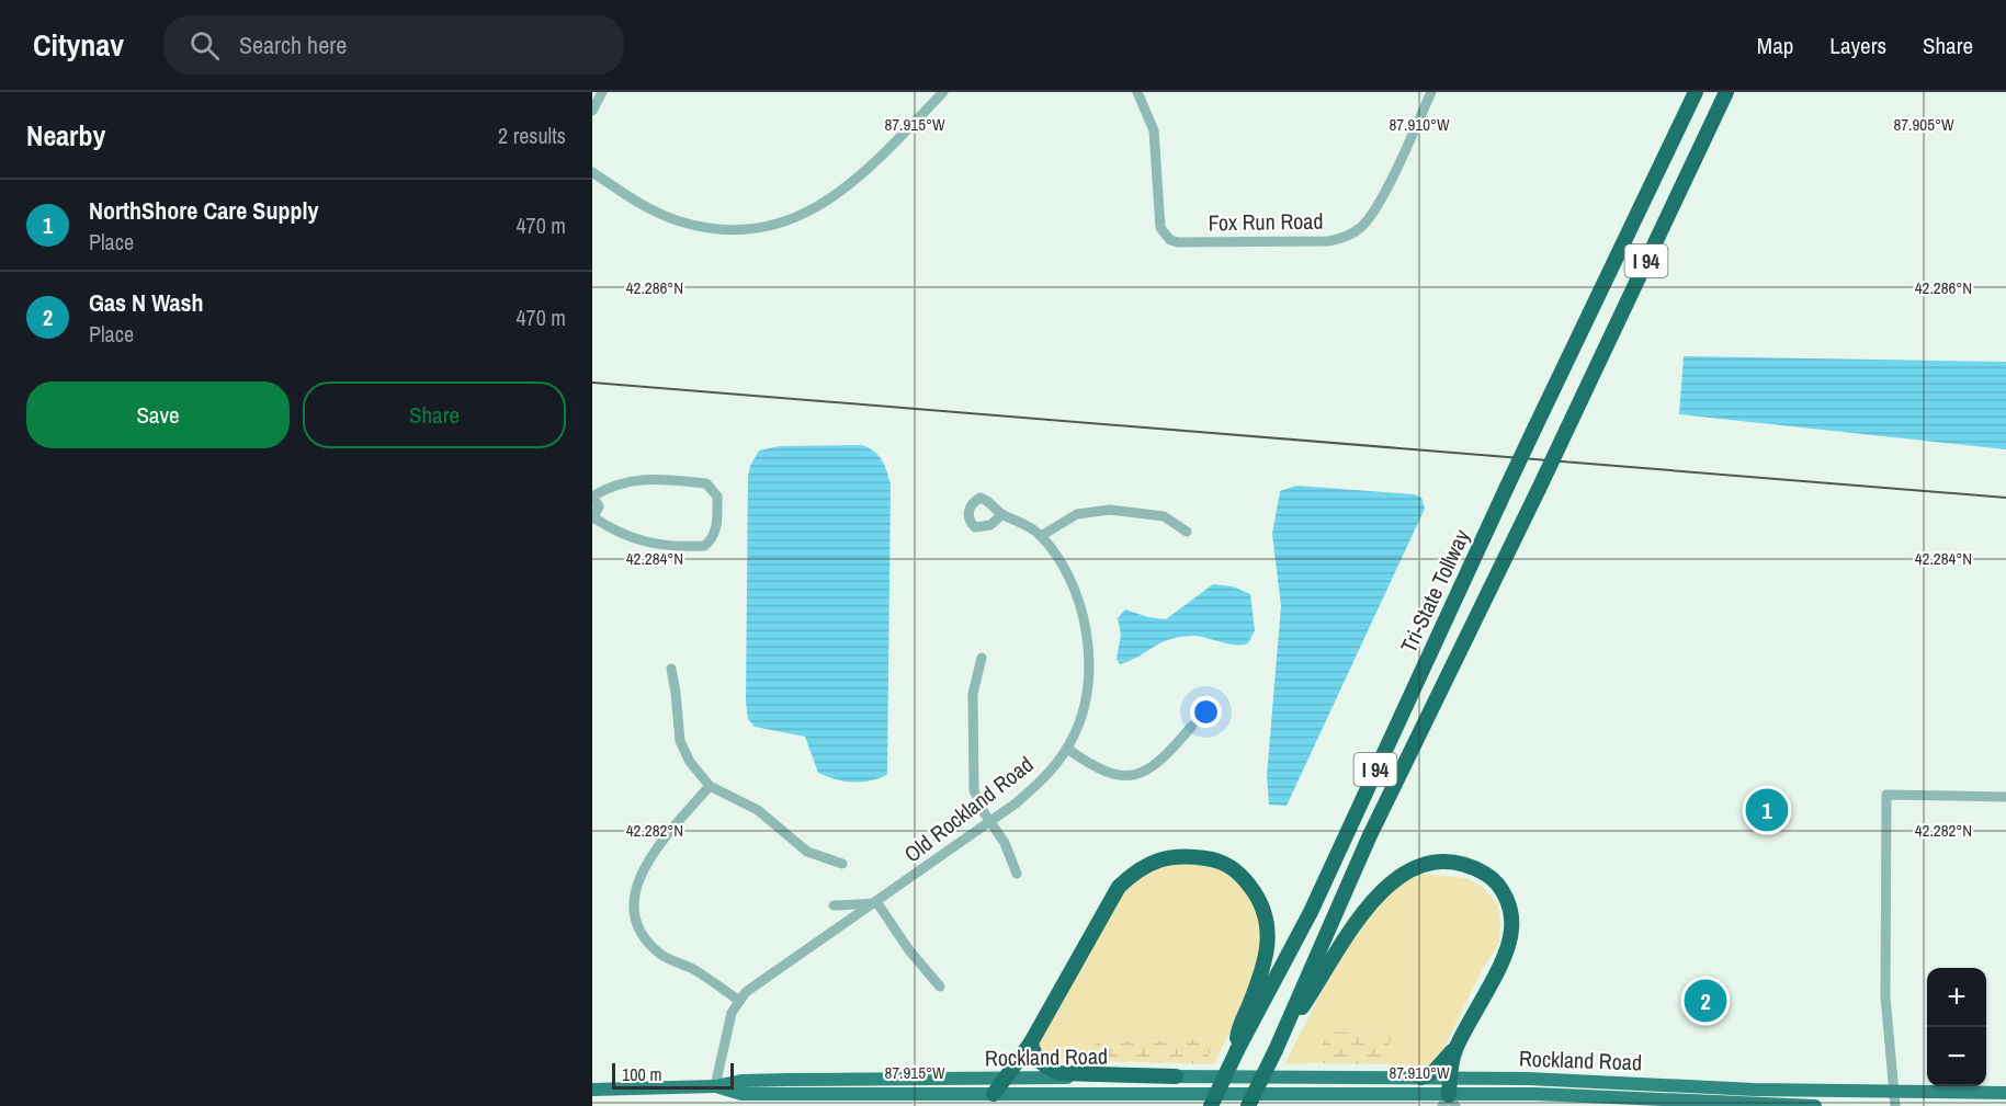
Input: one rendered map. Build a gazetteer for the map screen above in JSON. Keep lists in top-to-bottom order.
{
  "streets": {
    "highway": ["I 94", "Tri-State Tollway"],
    "main road": ["Rockland Road"],
    "street": ["Fox Run Road", "Old Rockland Road"]
  },
  "crossings": [
    ["Old Rockland Road", "Rockland Road"]
  ],
  "scale_bar": "100 m",
  "page": {
    "header": "Citynav",
    "search": "Search here",
    "nav": ["Map", "Layers", "Share"],
    "heading": ["Nearby", "2 results"],
    "list": [
      {
        "mark": "1",
        "name": "NorthShore Care Supply",
        "note": "Place",
        "value": "470 m"
      },
      {
        "mark": "2",
        "name": "Gas N Wash",
        "note": "Place",
        "value": "470 m"
      }
    ],
    "buttons": ["Save", "Share"],
    "pins": ["1", "2"],
    "map_buttons": ["+", "−"],
    "scale": "100 m"
  },
  "coordinates": [
    "87.915°W",
    "87.910°W",
    "87.905°W",
    "42.286°N",
    "42.284°N",
    "42.282°N"
  ]
}
